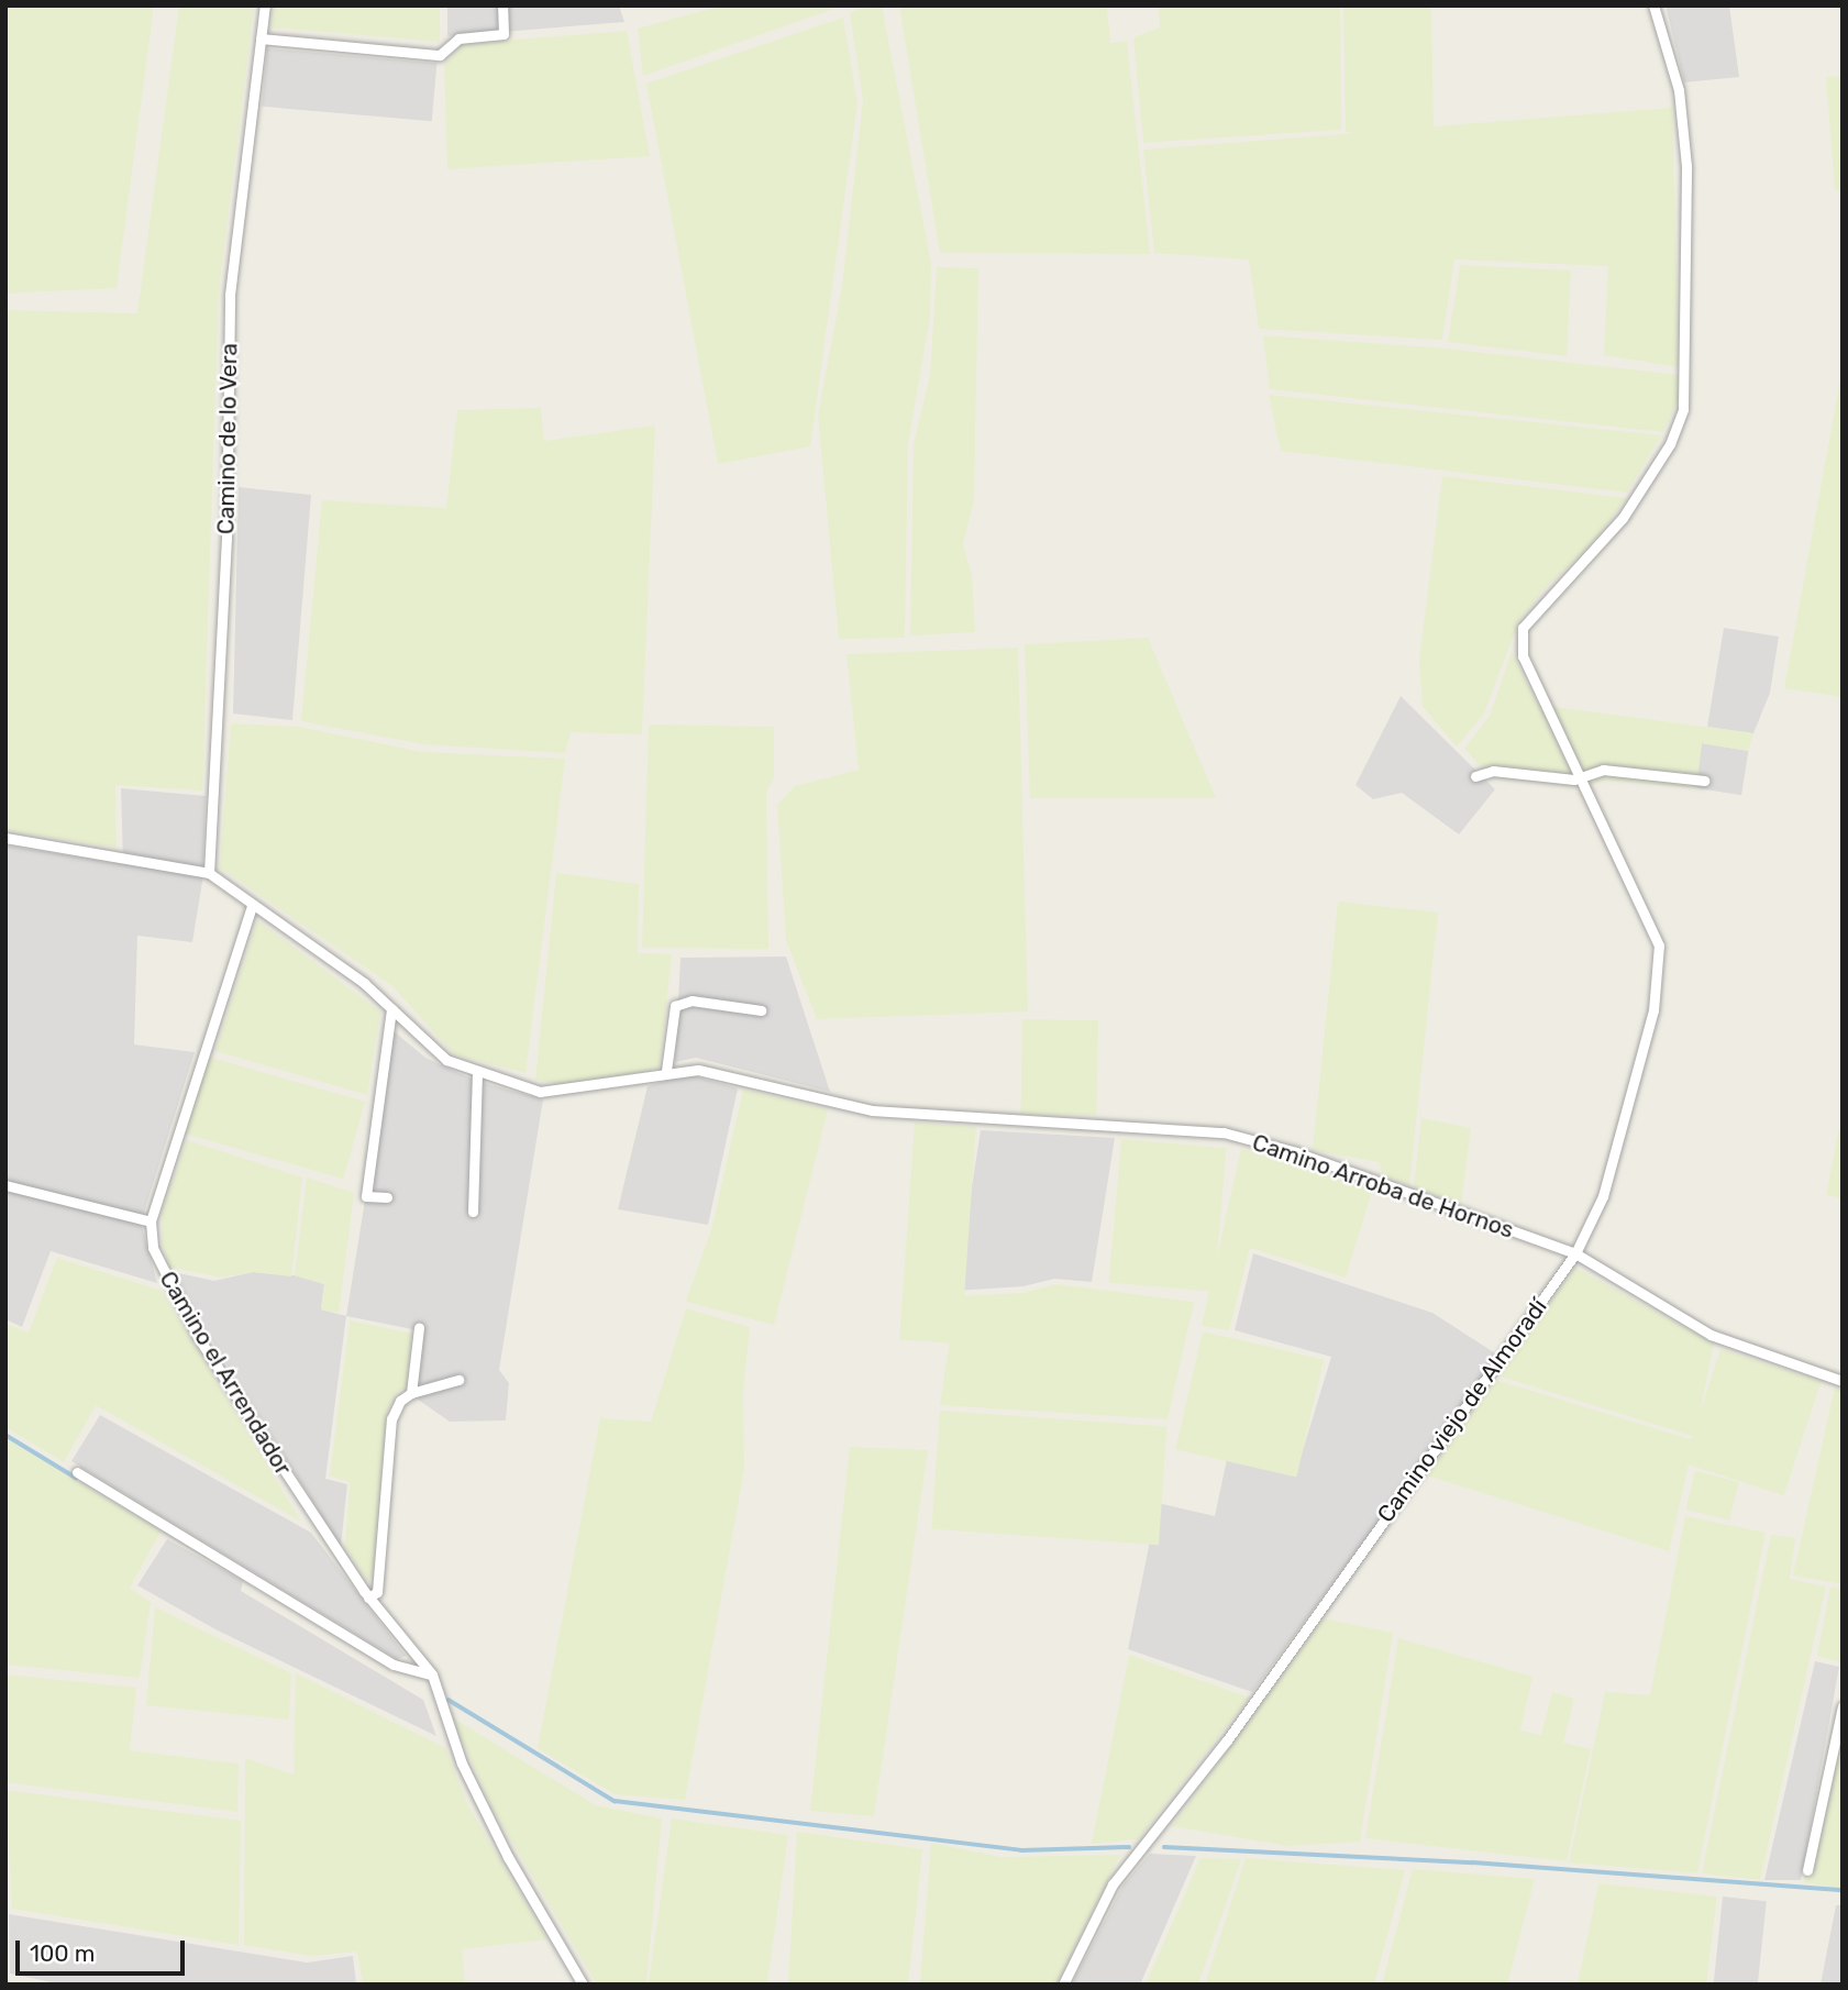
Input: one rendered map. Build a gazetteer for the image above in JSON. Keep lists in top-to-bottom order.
{
  "streets": {
    "street": [
      "Camino de lo Vera",
      "Camino Arroba de Hornos",
      "Camino el Arrendador",
      "Camino viejo de Almoradí"
    ]
  },
  "crossings": [
    ["Camino de lo Vera", "Camino Arroba de Hornos"],
    ["Camino Arroba de Hornos", "Camino viejo de Almoradí"]
  ],
  "scale_bar": "100 m"
}
